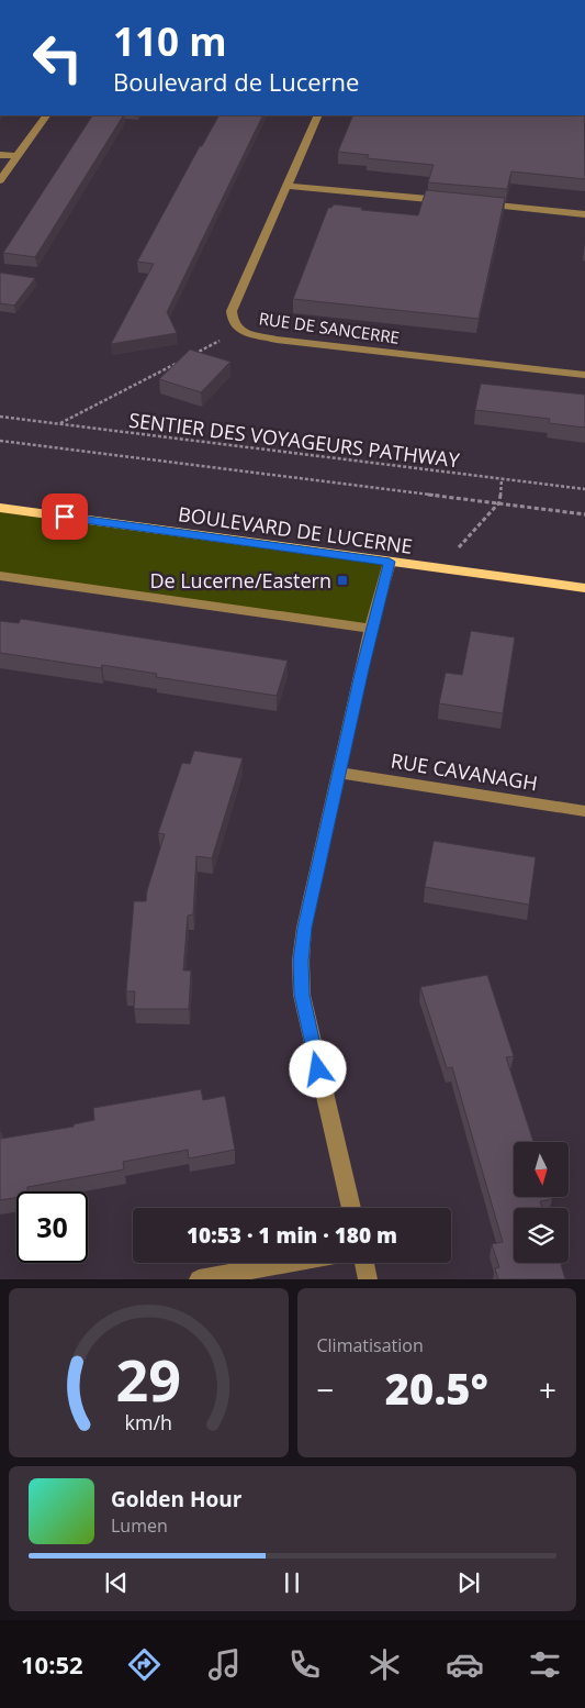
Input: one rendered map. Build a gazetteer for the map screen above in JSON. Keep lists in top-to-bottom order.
{
  "streets": {
    "main road": ["BOULEVARD DE LUCERNE"],
    "street": ["RUE DE SANCERRE", "RUE CAVANAGH"],
    "path": ["SENTIER DES VOYAGEURS PATHWAY"]
  },
  "places": {
    "transit": ["De Lucerne/Eastern"]
  },
  "north": "bottom",
  "page": {
    "turn": ["110 m", "Boulevard de Lucerne"],
    "limit": "30",
    "trip": "10:53 · 1 min · 180 m",
    "tile": "Climatisation",
    "heat": ["−", "20.5°", "+"],
    "song": ["Golden Hour", "Lumen"],
    "tabs": "10:52",
    "gauge": ["29", "km/h"]
  }
}
